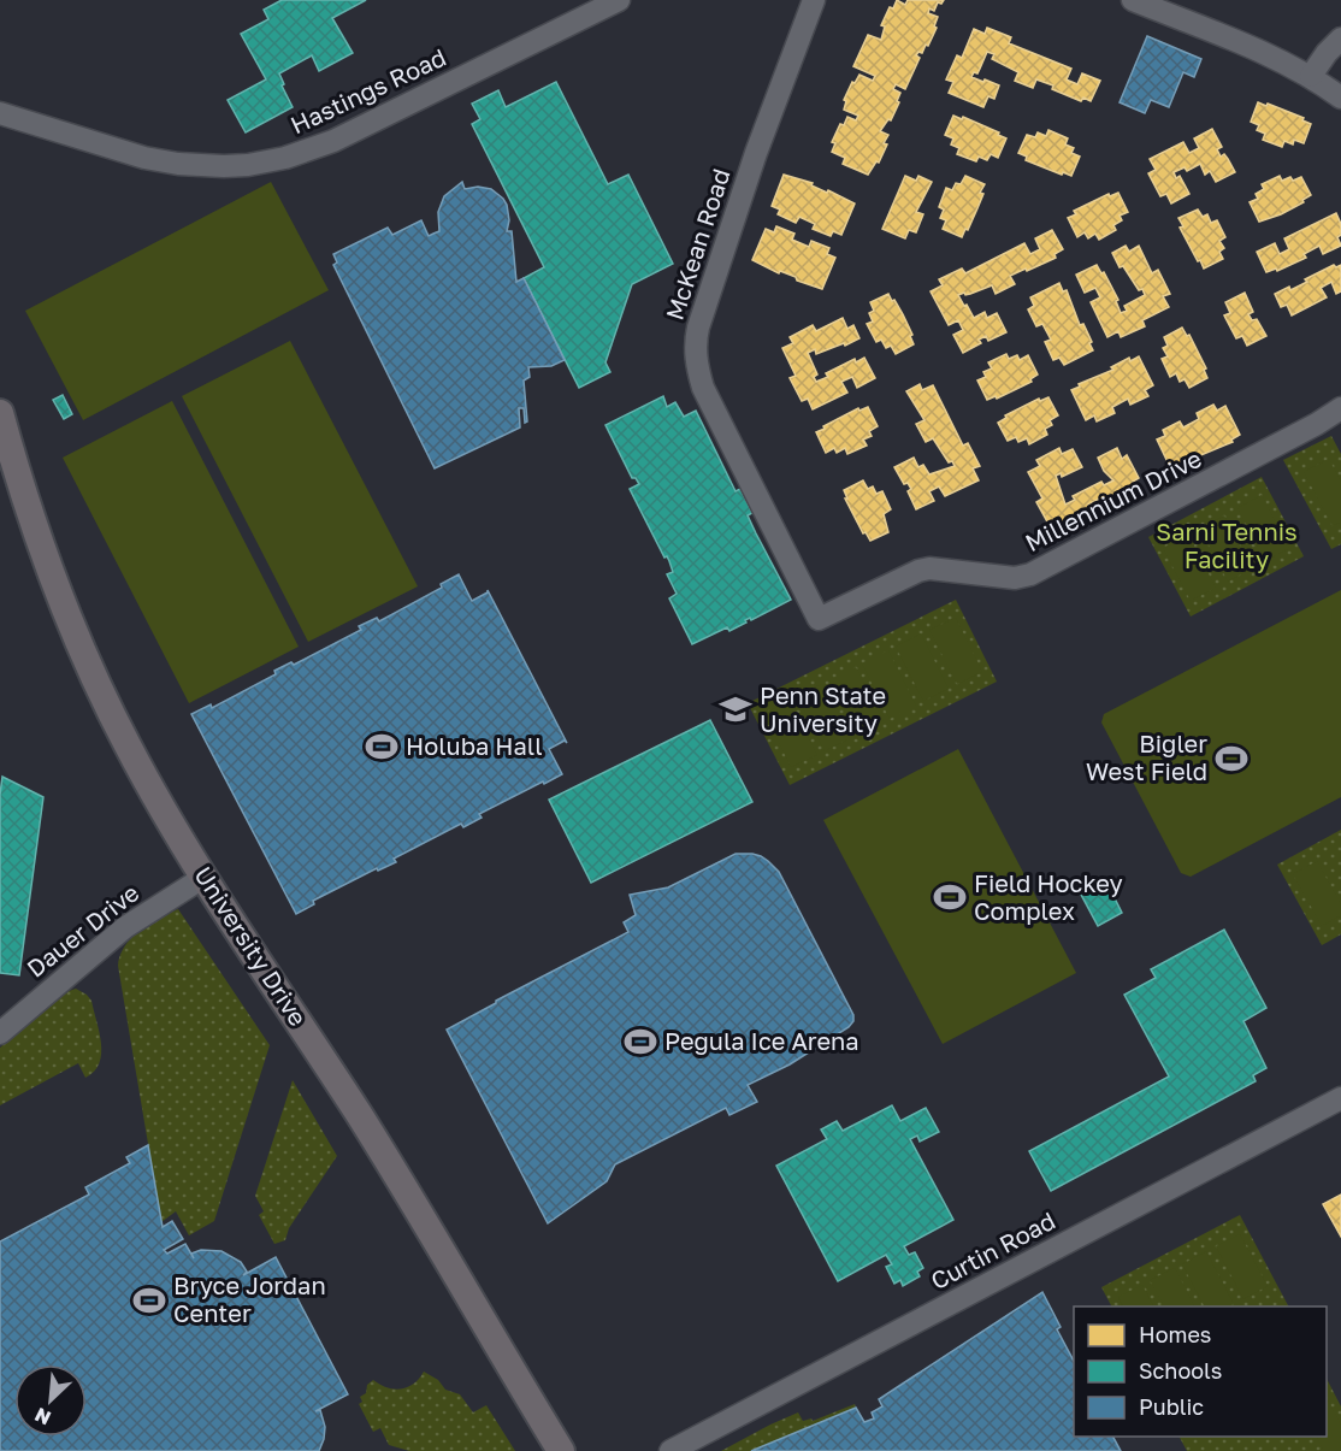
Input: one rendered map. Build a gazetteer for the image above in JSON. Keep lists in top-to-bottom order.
{
  "streets": {
    "main road": ["University Drive"],
    "street": [
      "Hastings Road",
      "McKean Road",
      "Millennium Drive",
      "Dauer Drive",
      "Curtin Road"
    ]
  },
  "crossings": [
    ["McKean Road", "Millennium Drive"],
    ["Dauer Drive", "University Drive"]
  ],
  "parks": ["Sarni Tennis Facility"],
  "places": {
    "school or university": ["Penn State University"],
    "sports": [
      "Holuba Hall",
      "Bigler West Field",
      "Field Hockey Complex",
      "Pegula Ice Arena",
      "Bryce Jordan Center"
    ]
  },
  "legend": ["Homes", "Schools", "Public"],
  "north": "bottom left"
}
